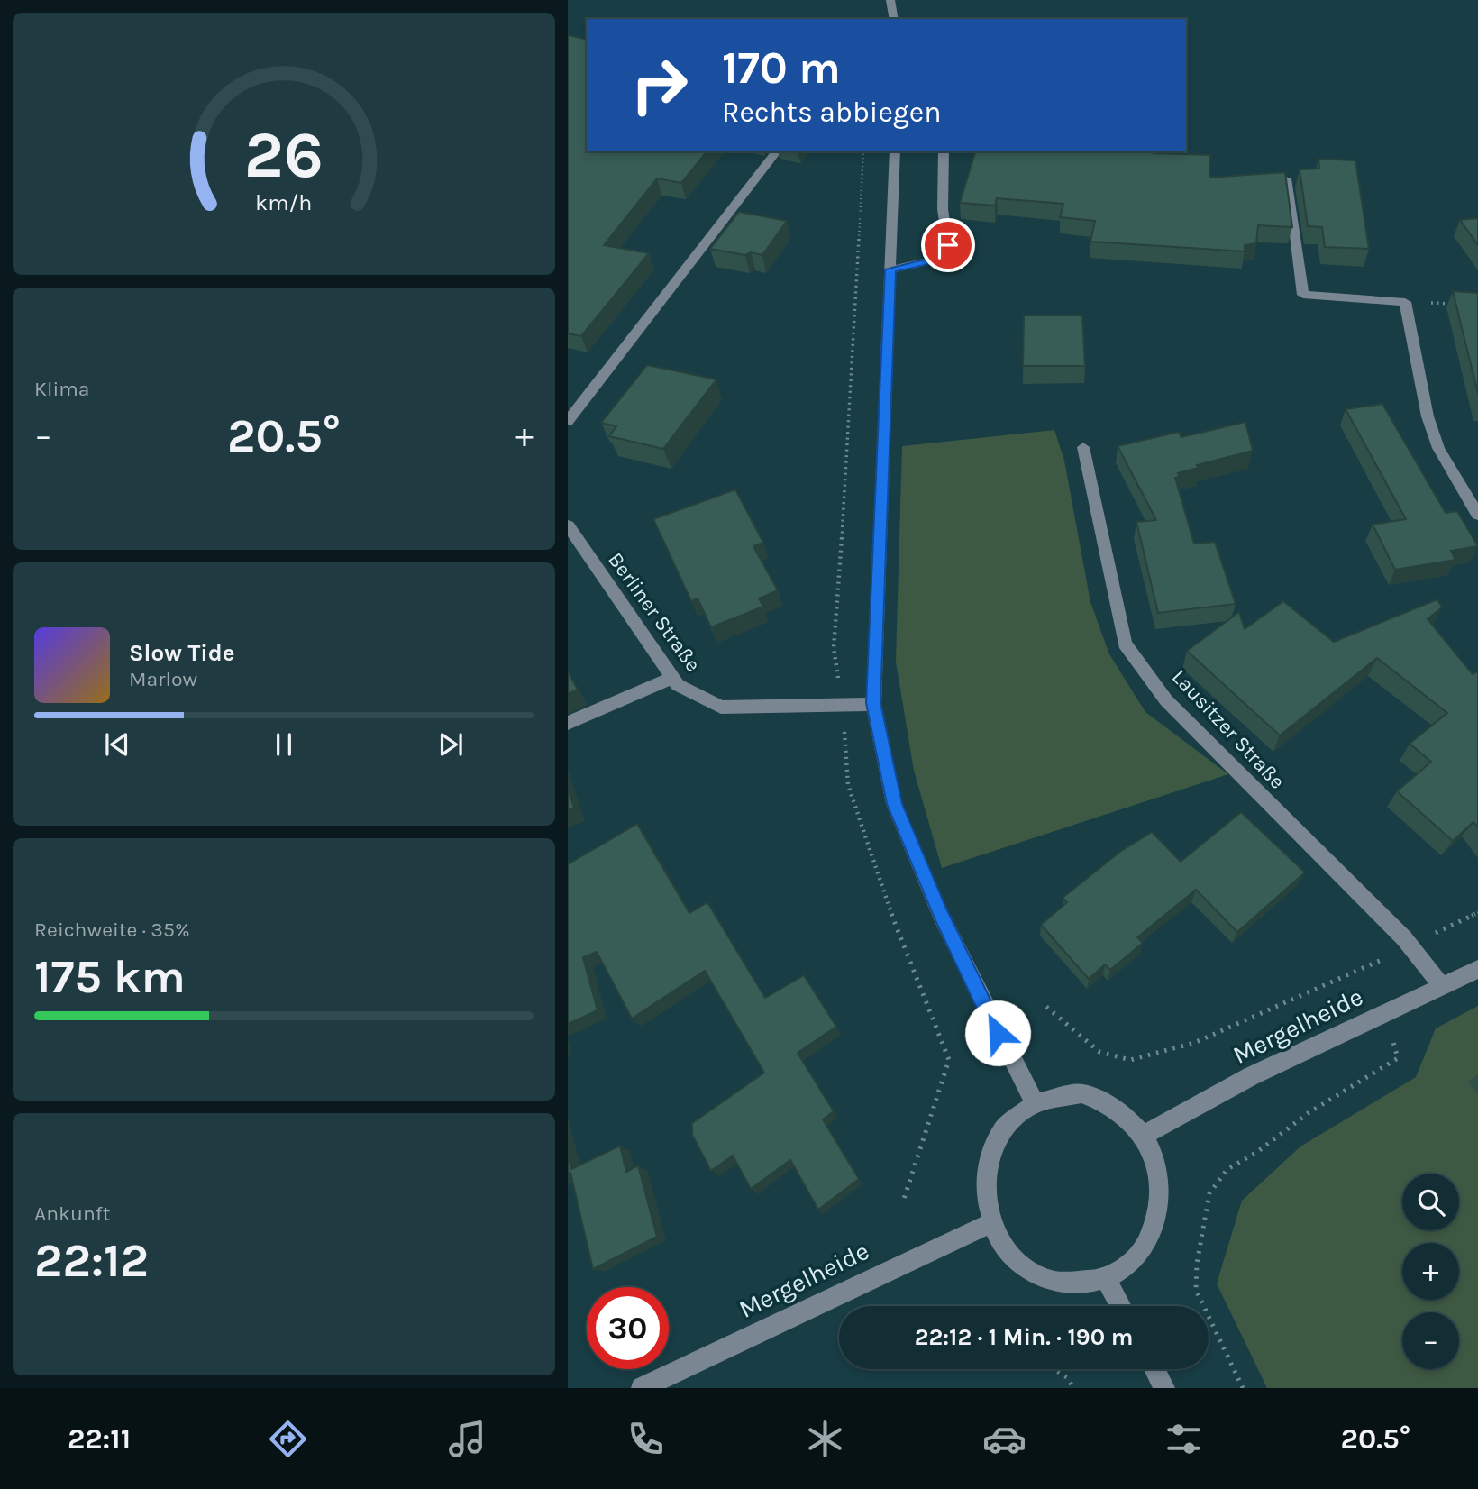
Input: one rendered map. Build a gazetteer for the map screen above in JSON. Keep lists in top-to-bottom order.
{
  "streets": {
    "street": ["Berliner Straße", "Lausitzer Straße", "Mergelheide"]
  },
  "crossings": [
    ["Lausitzer Straße", "Mergelheide"]
  ],
  "page": {
    "turn": ["170 m", "Rechts abbiegen"],
    "tile": [
      "Klima",
      ["Reichweite · 35%", "175 km"],
      ["Ankunft", "22:12"]
    ],
    "heat": ["−", "20.5°", "+"],
    "song": ["Slow Tide", "Marlow"],
    "map_buttons": ["+", "−"],
    "limit": "30",
    "trip": "22:12 · 1 Min. · 190 m",
    "tabs": ["22:11", "20.5°"],
    "gauge": ["26", "km/h"]
  }
}
